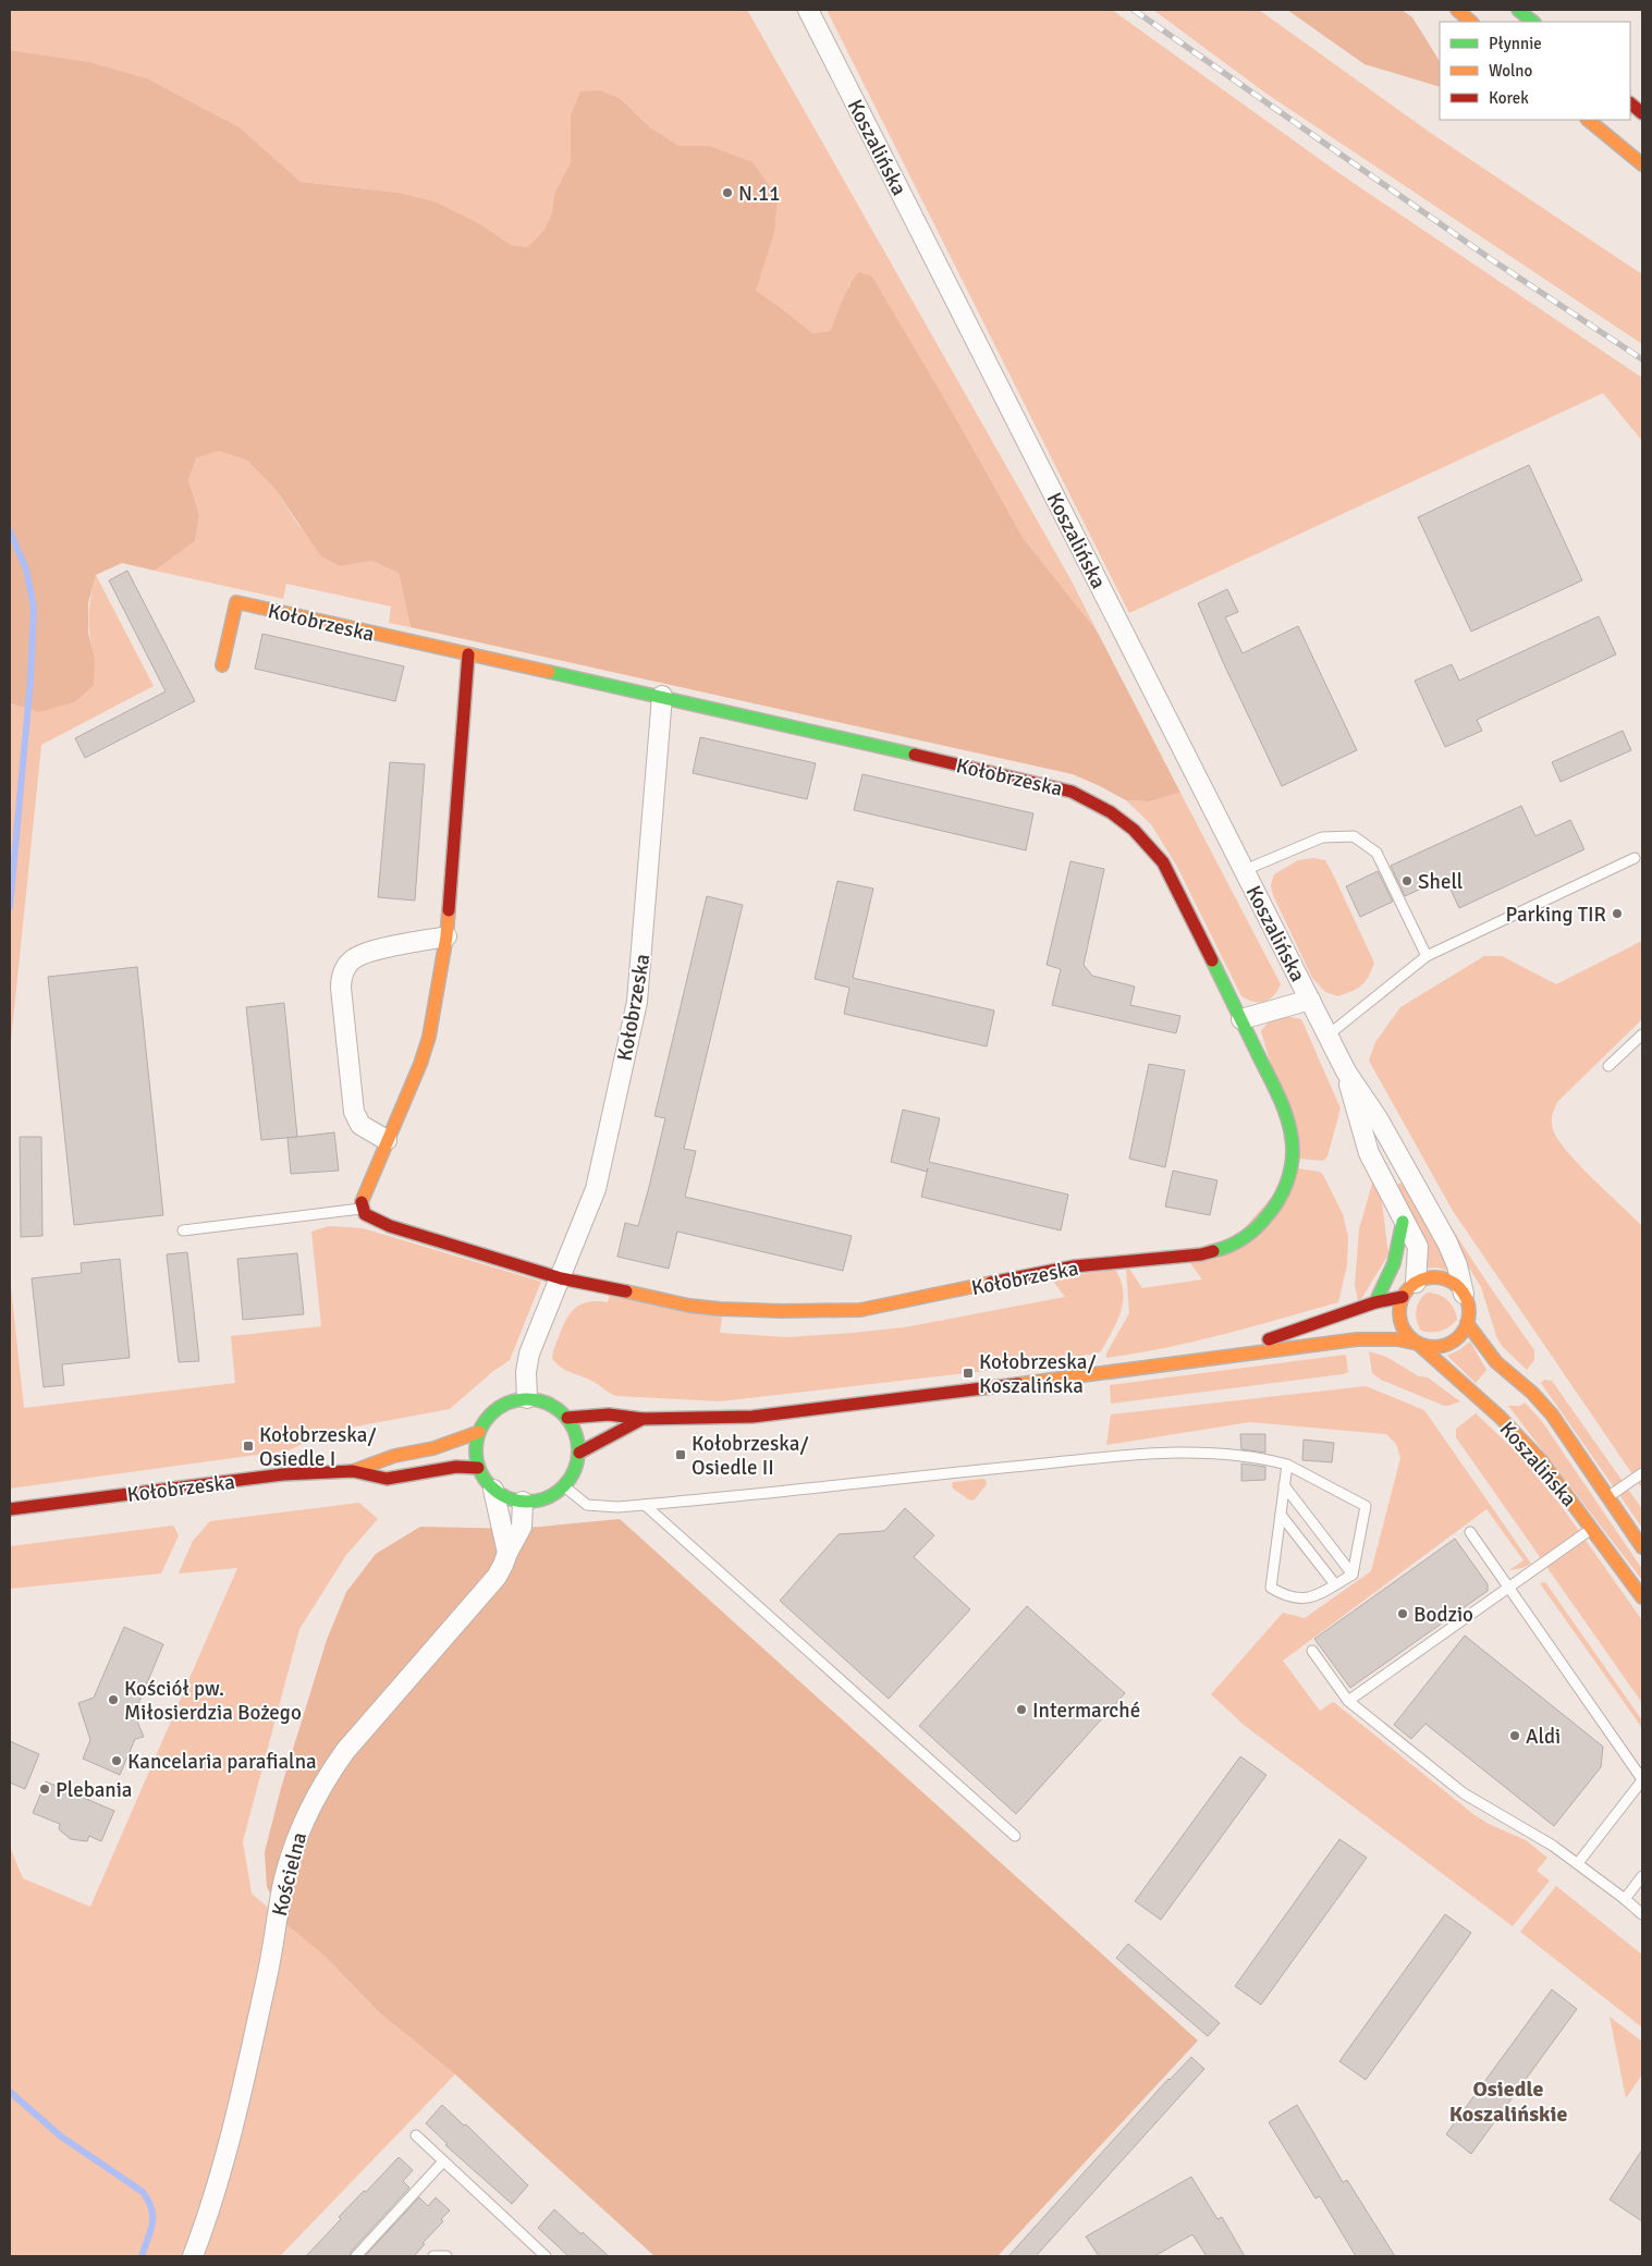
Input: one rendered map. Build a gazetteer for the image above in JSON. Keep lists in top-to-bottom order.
{
  "streets": {
    "main road": ["Koszalińska", "Kołobrzeska"],
    "street": ["Kościelna"]
  },
  "crossings": [
    ["Kołobrzeska", "Kościelna"]
  ],
  "districts": ["Osiedle Koszalińskie"],
  "places": {
    "other": [
      "N.11",
      "Shell",
      "Parking TIR",
      "Bodzio",
      "Kościół pw. Miłosierdzia Bożego",
      "Intermarché",
      "Aldi",
      "Kancelaria parafialna",
      "Plebania"
    ],
    "transit": ["Kołobrzeska/ Koszalińska", "Kołobrzeska/ Osiedle I", "Kołobrzeska/ Osiedle II"]
  },
  "legend": ["Płynnie", "Wolno", "Korek"]
}
